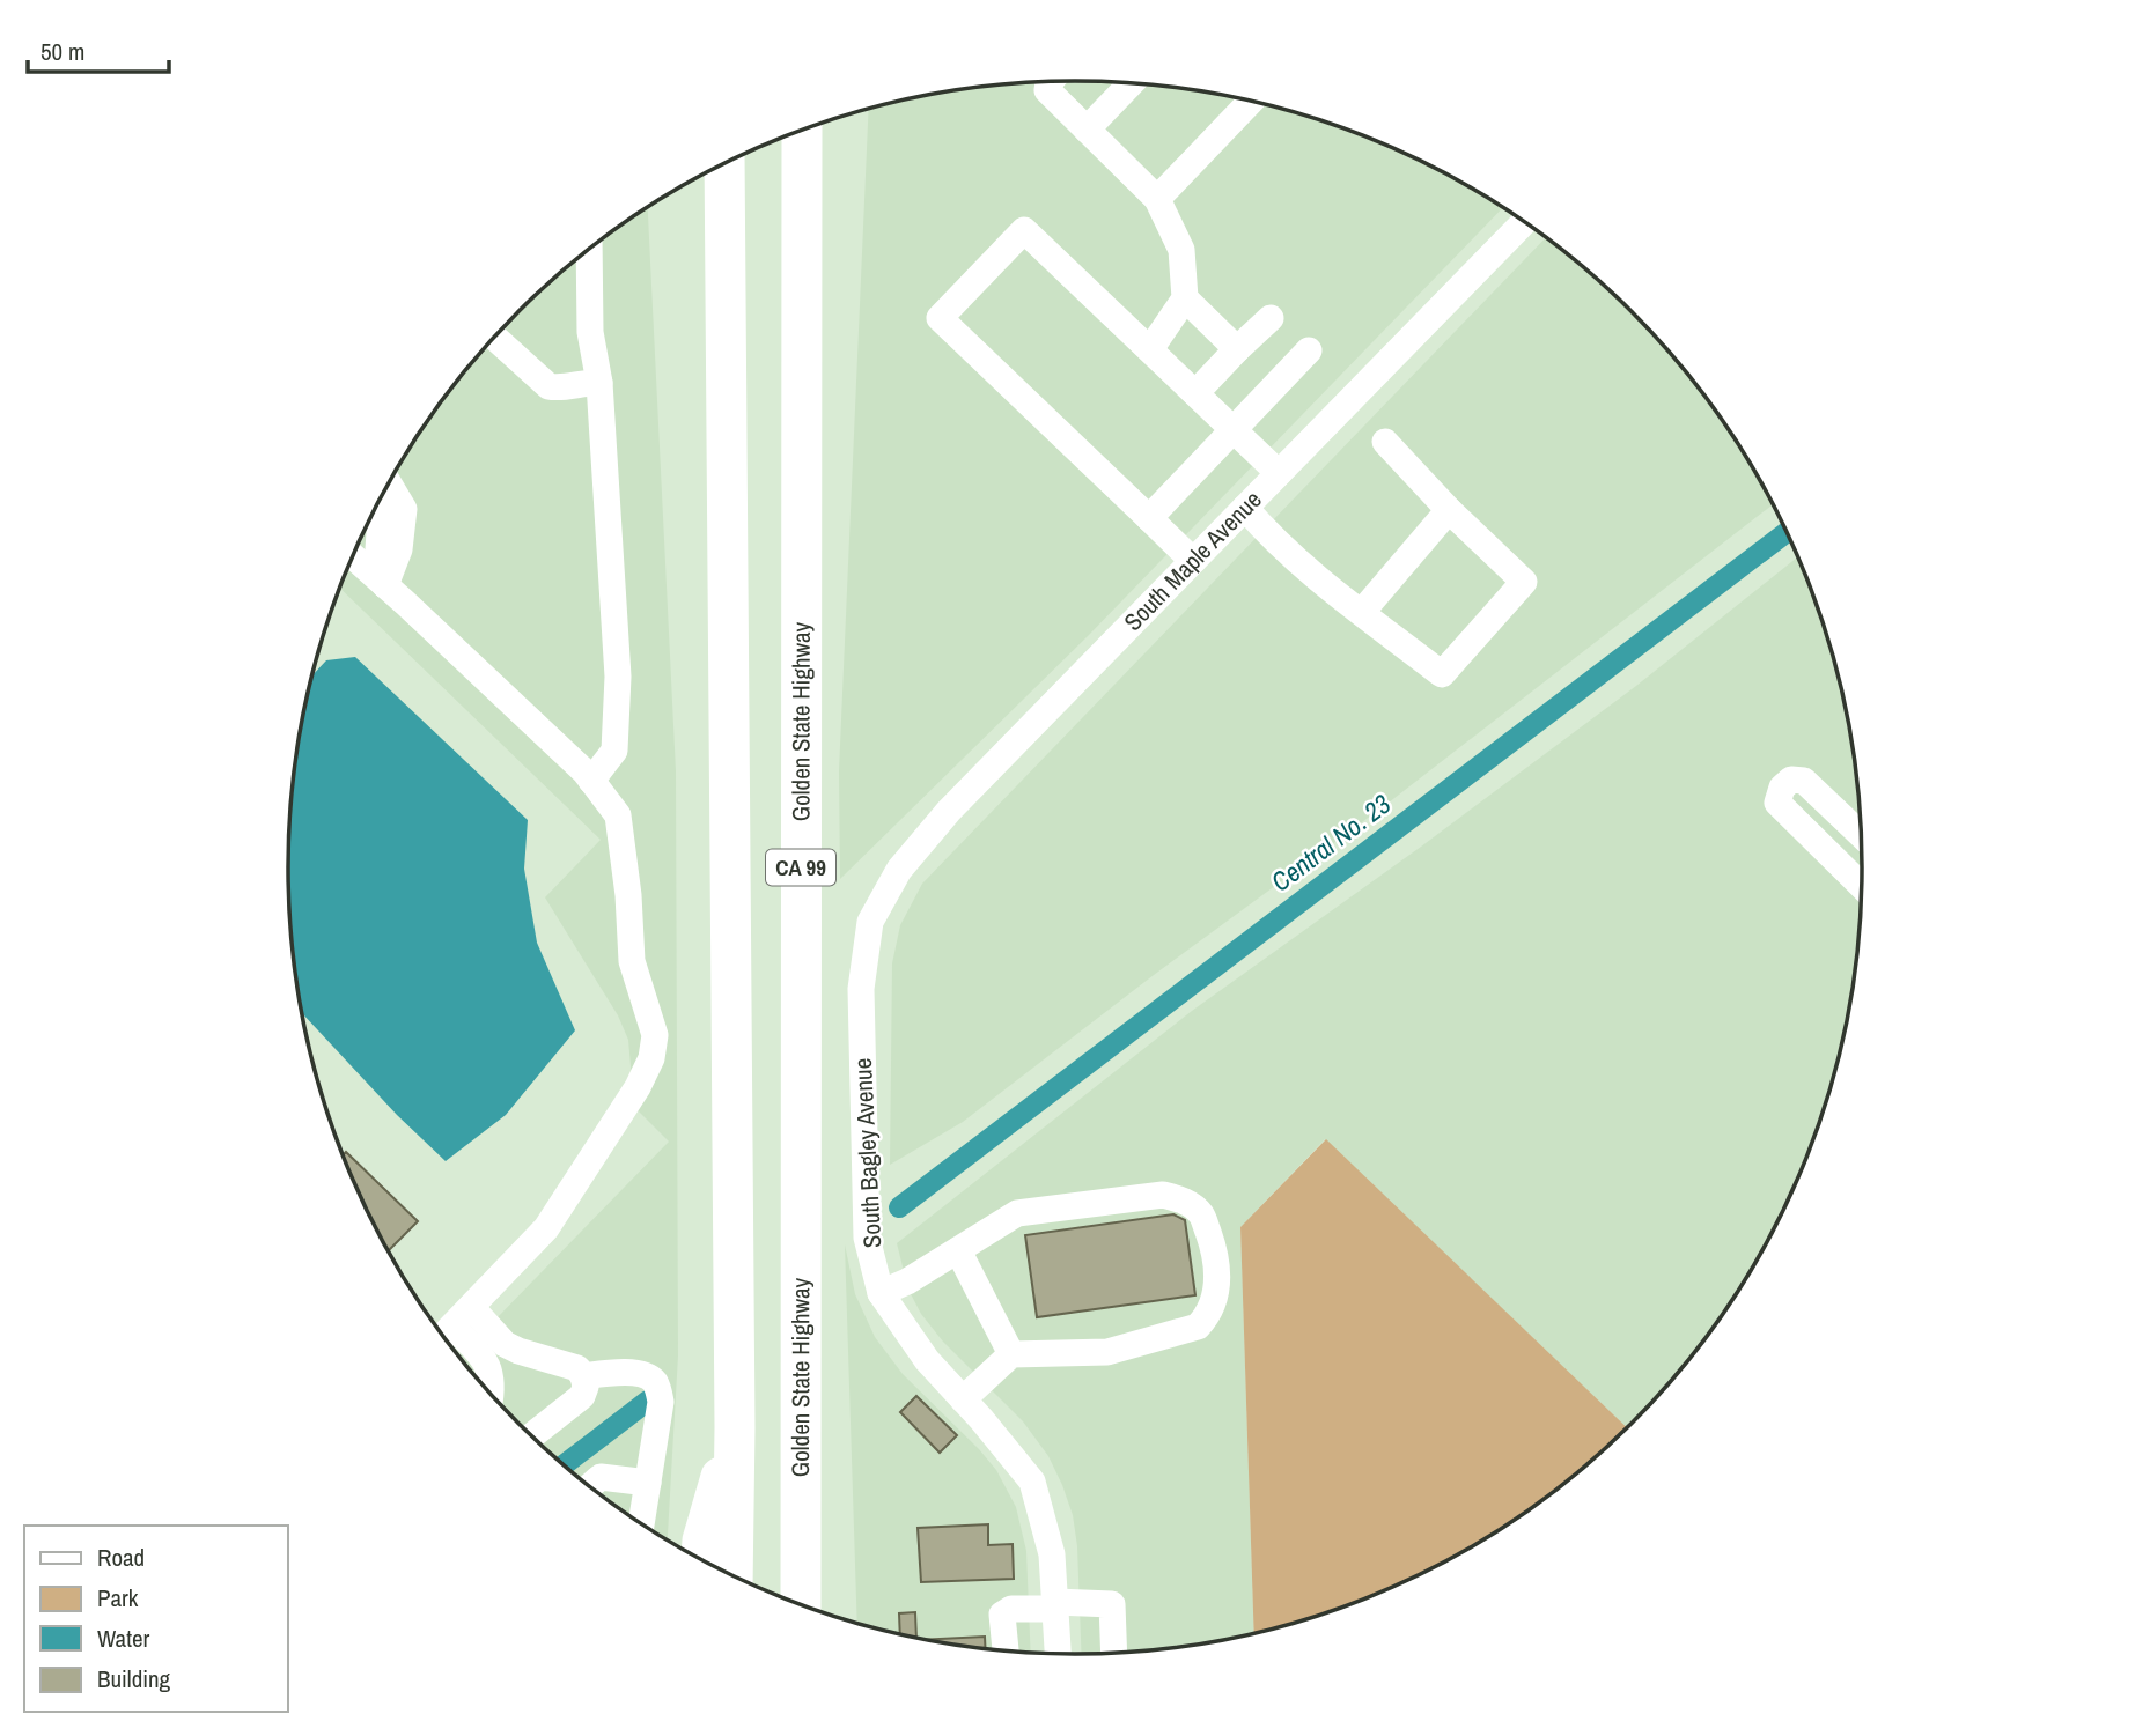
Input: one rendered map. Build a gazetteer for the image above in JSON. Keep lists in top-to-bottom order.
{
  "streets": {
    "highway": ["Golden State Highway", "CA 99"],
    "street": ["South Maple Avenue", "South Bagley Avenue"]
  },
  "crossings": [
    ["South Maple Avenue", "South Bagley Avenue"]
  ],
  "water": ["Central No. 23"],
  "legend": [
    "Road",
    "Park",
    "Water",
    "Building"
  ],
  "scale_bar": "50 m"
}
